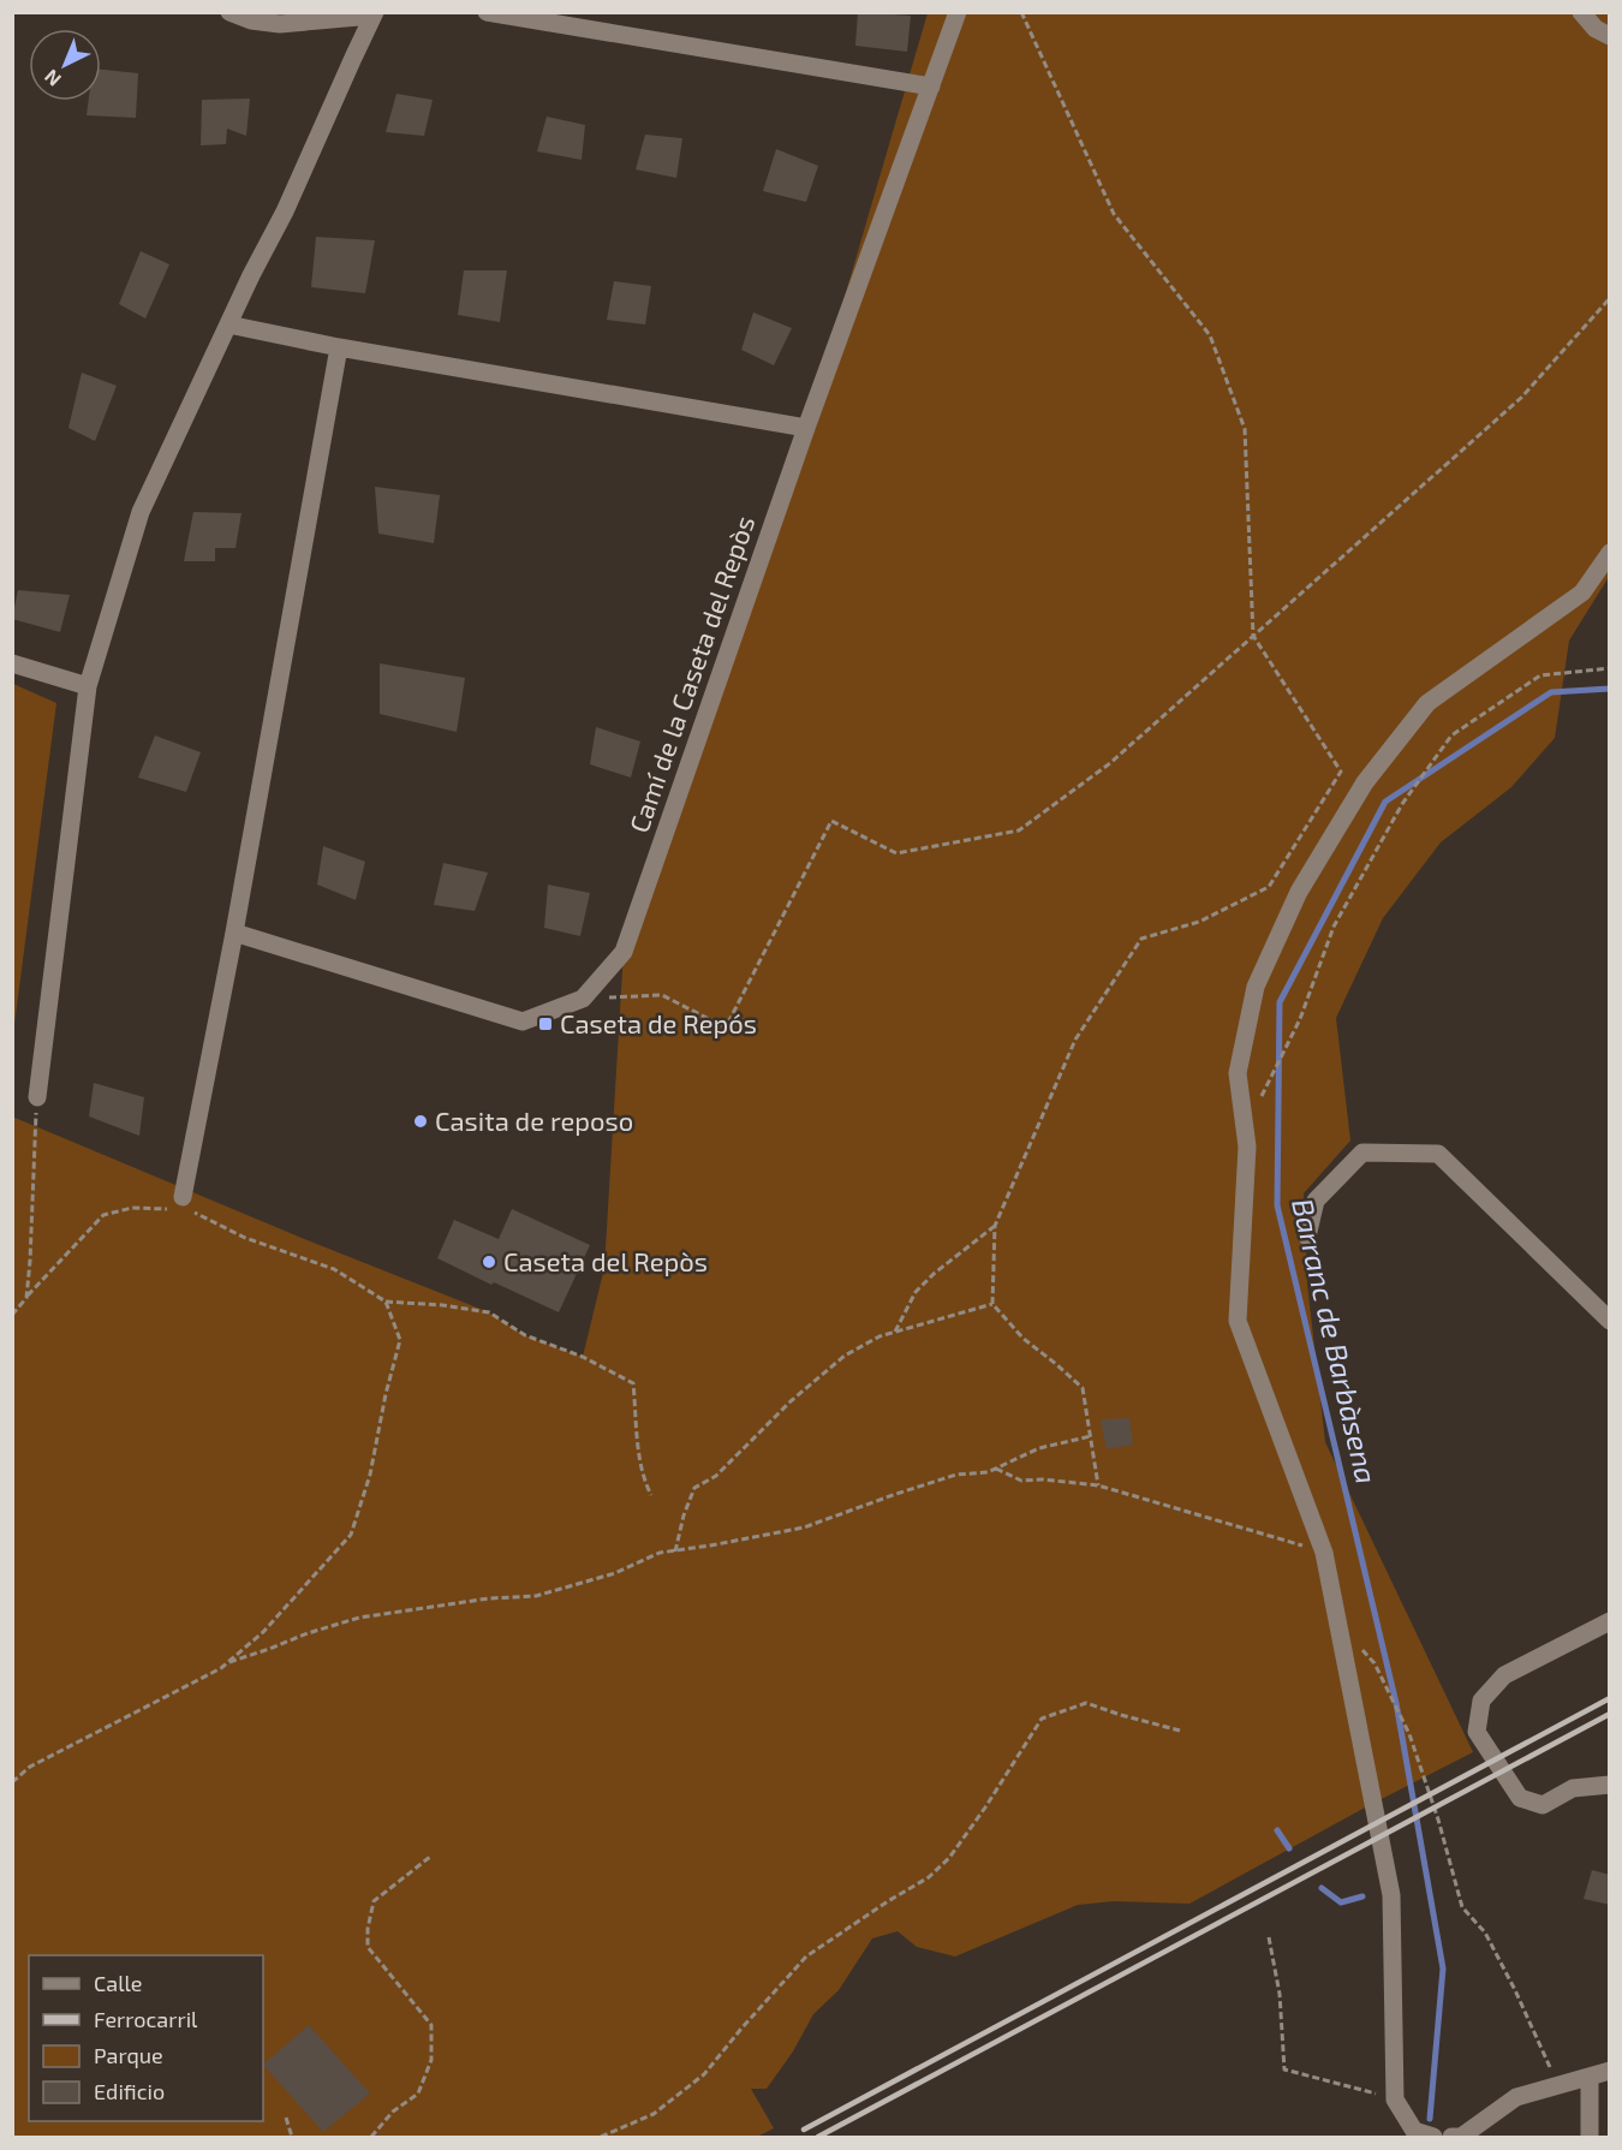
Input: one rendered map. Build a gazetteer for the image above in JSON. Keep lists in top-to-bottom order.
{
  "streets": {
    "street": ["Camí de la Caseta del Repòs"]
  },
  "water": ["Barranc de Barbàsena"],
  "places": {
    "transit": ["Caseta de Repós"],
    "other": ["Casita de reposo", "Caseta del Repòs"]
  },
  "legend": [
    "Calle",
    "Ferrocarril",
    "Parque",
    "Edificio"
  ],
  "north": "bottom left"
}
